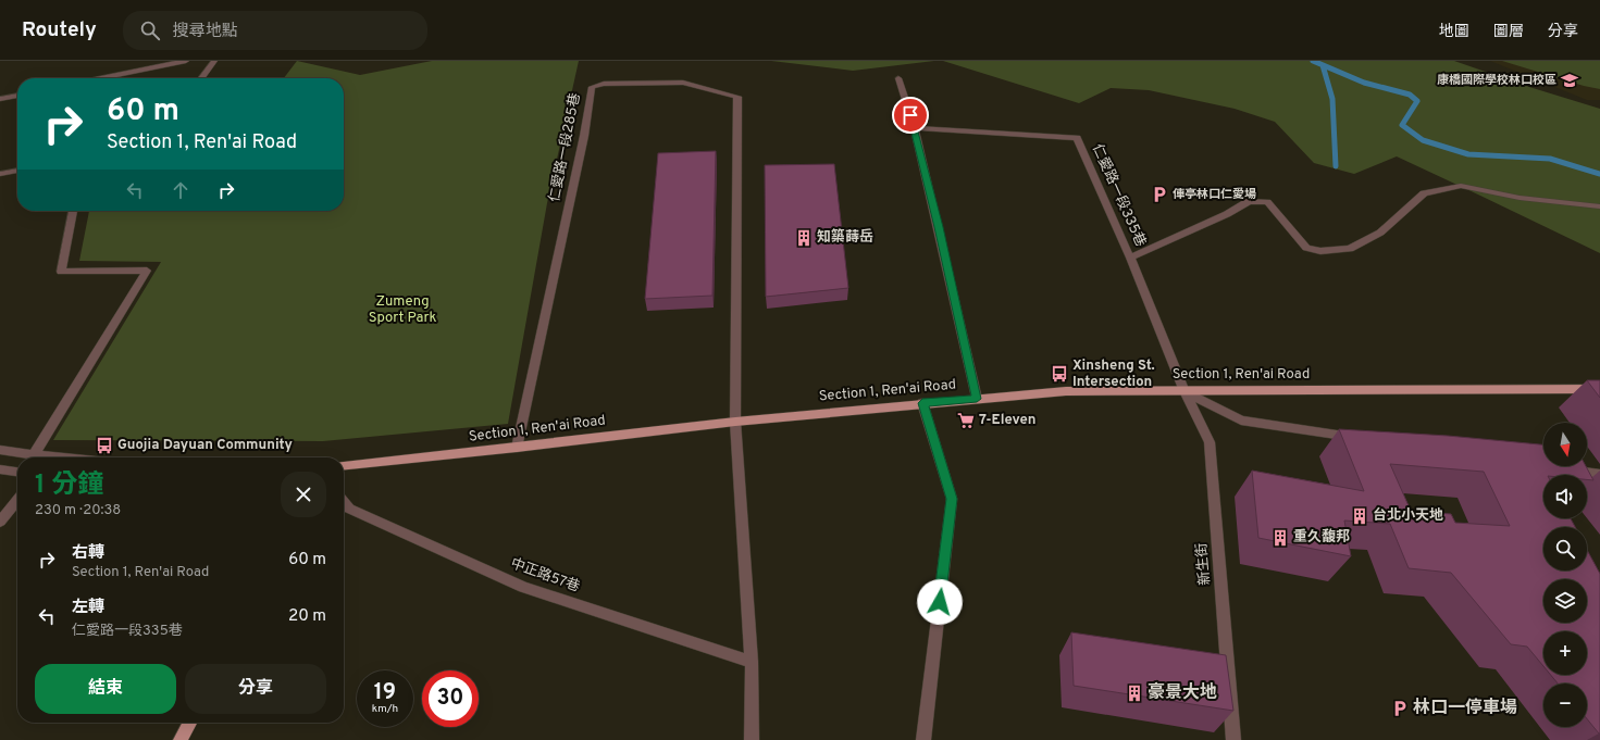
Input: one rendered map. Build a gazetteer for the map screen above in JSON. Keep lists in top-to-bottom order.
{
  "streets": {
    "main road": ["Section 1, Ren'ai Road"],
    "street": [
      "仁愛路一段285巷",
      "仁愛路一段335巷",
      "新生街",
      "中正路57巷"
    ]
  },
  "crossings": [
    ["仁愛路一段285巷", "Section 1, Ren'ai Road"],
    ["仁愛路一段335巷", "Section 1, Ren'ai Road"],
    ["仁愛路一段335巷", "新生街"],
    ["Section 1, Ren'ai Road", "新生街"]
  ],
  "parks": ["Zumeng Sport Park"],
  "places": {
    "school or university": ["康橋國際學校林口校區"],
    "parking": ["俥亭林口仁愛場", "林口一停車場"],
    "building": [
      "知築蒔岳",
      "台北小天地",
      "重久馥邦",
      "豪景大地"
    ],
    "bus stop": ["Xinsheng St. Intersection", "Guojia Dayuan Community"],
    "supermarket": ["7-Eleven"]
  },
  "north": "bottom",
  "page": {
    "header": "Routely",
    "search": "搜尋地點",
    "nav": ["地圖", "圖層", "分享"],
    "turn": ["60 m", "Section 1, Ren'ai Road"],
    "map_buttons": ["+", "−"],
    "heading": ["1 分鐘", "230 m · 20:38"],
    "list": [
      {
        "name": "右轉",
        "note": "Section 1, Ren'ai Road",
        "value": "60 m"
      },
      {
        "name": "左轉",
        "note": "仁愛路一段335巷",
        "value": "20 m"
      }
    ],
    "buttons": ["結束", "分享"],
    "speed": "19 km/h",
    "limit": "30"
  }
}
